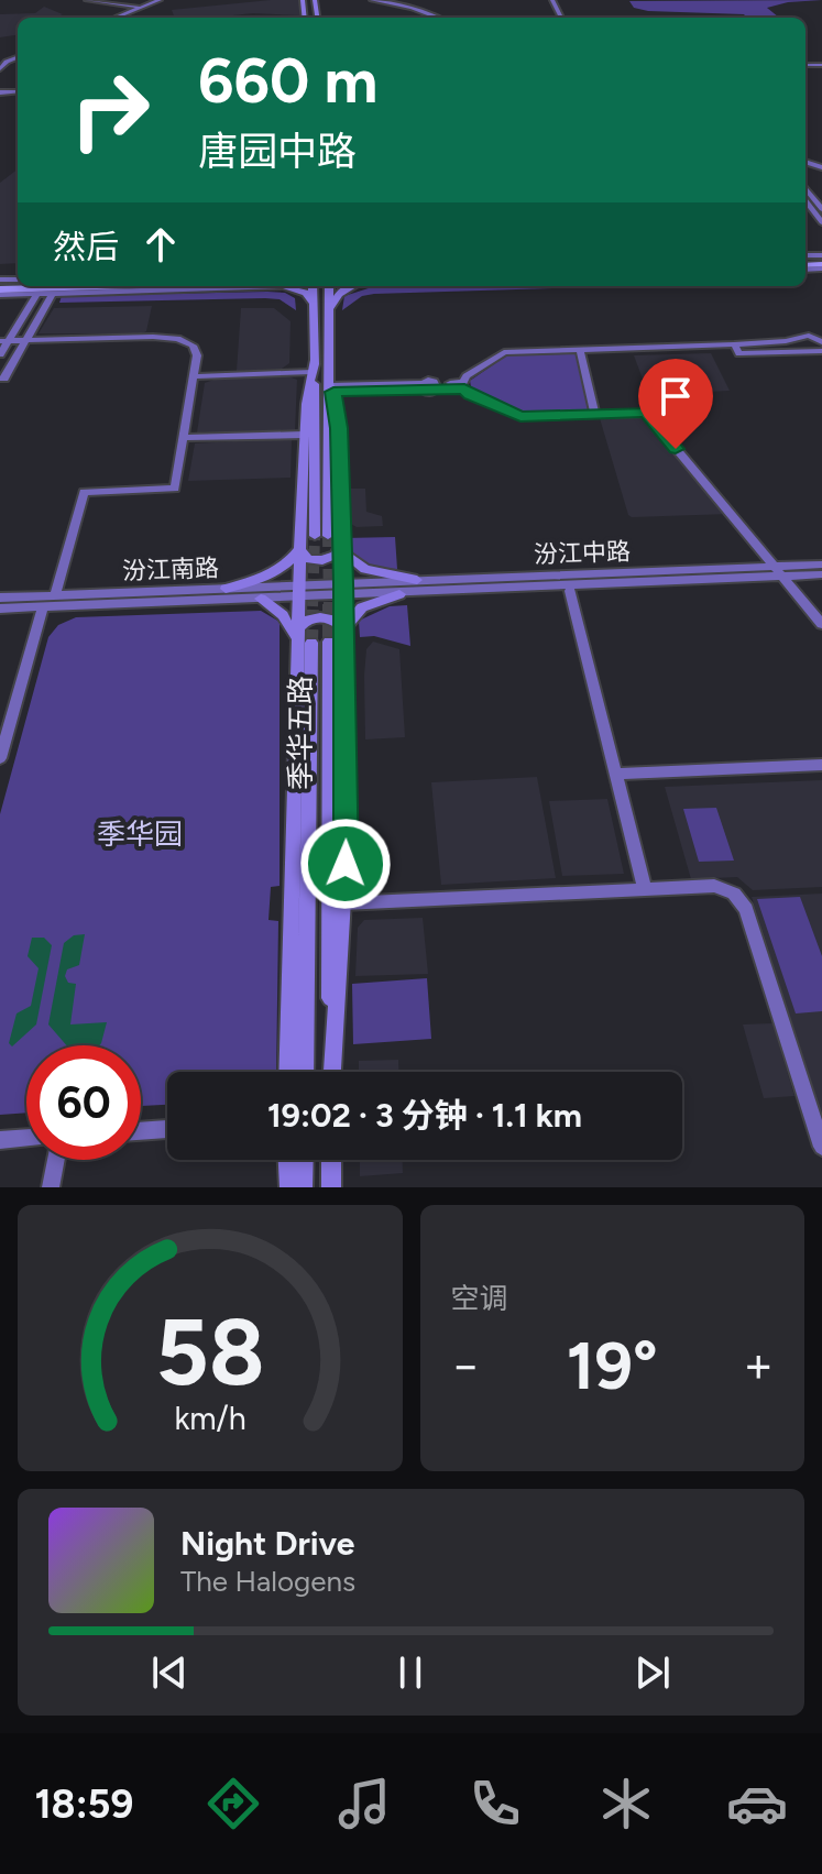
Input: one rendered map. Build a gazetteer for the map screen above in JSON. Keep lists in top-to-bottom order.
{
  "streets": {
    "main road": ["季华五路"],
    "street": ["汾江中路", "汾江南路"]
  },
  "crossings": [
    ["汾江中路", "汾江南路"]
  ],
  "parks": ["季华园"],
  "page": {
    "turn": ["660 m", "唐园中路"],
    "then": "然后",
    "limit": "60",
    "trip": "19:02 · 3 分钟 · 1.1 km",
    "tile": "空调",
    "heat": ["−", "19°", "+"],
    "song": ["Night Drive", "The Halogens"],
    "tabs": "18:59",
    "gauge": ["58", "km/h"]
  }
}
